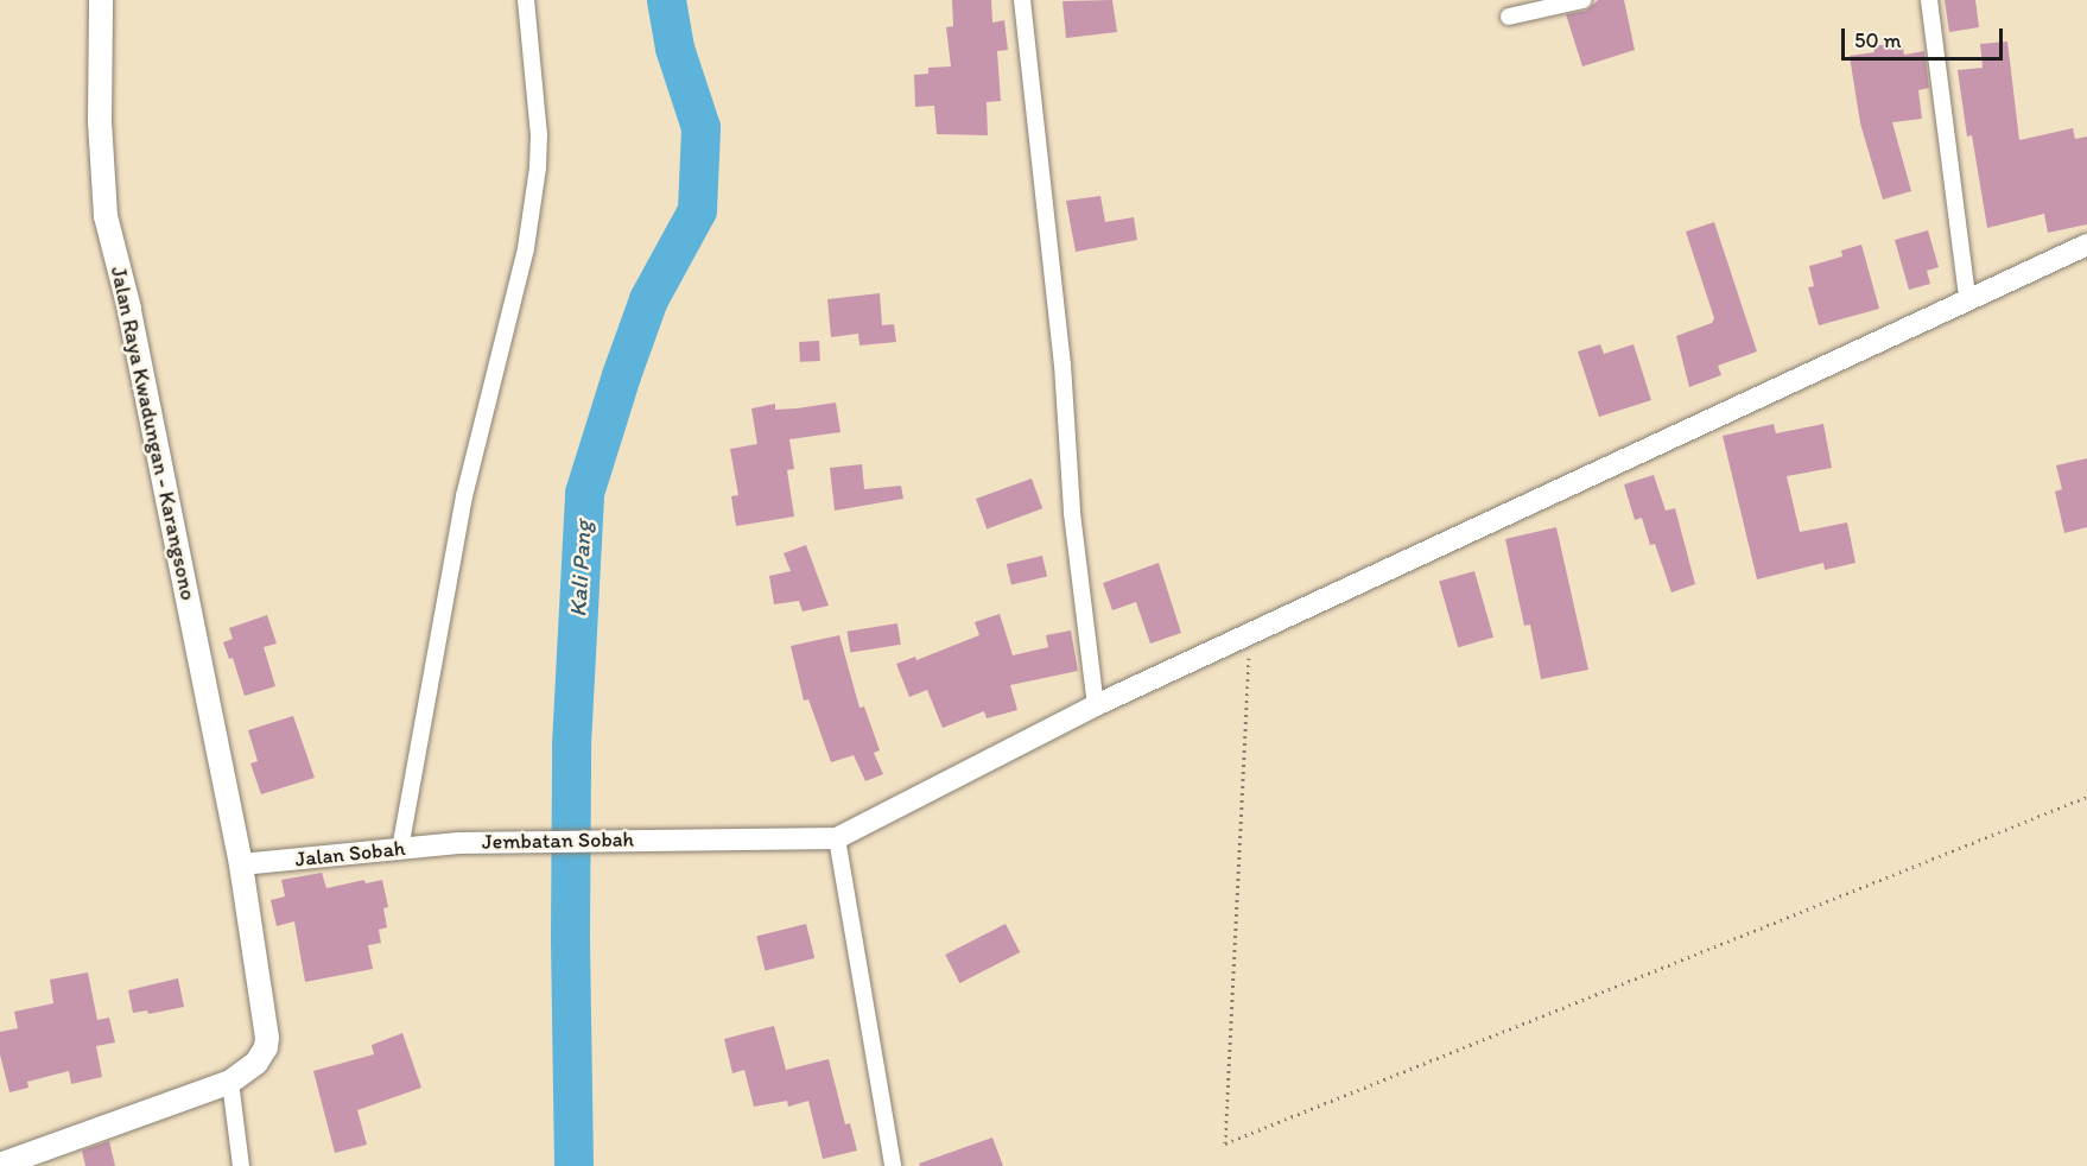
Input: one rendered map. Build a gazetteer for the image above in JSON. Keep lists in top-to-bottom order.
{
  "streets": {
    "main road": ["Jalan Raya Kwadungan - Karangsono"],
    "street": ["Jembatan Sobah", "Jalan Sobah"]
  },
  "crossings": [
    ["Jalan Raya Kwadungan - Karangsono", "Jalan Sobah"],
    ["Jembatan Sobah", "Jalan Sobah"]
  ],
  "water": ["Kali Pang"],
  "scale_bar": "50 m"
}
